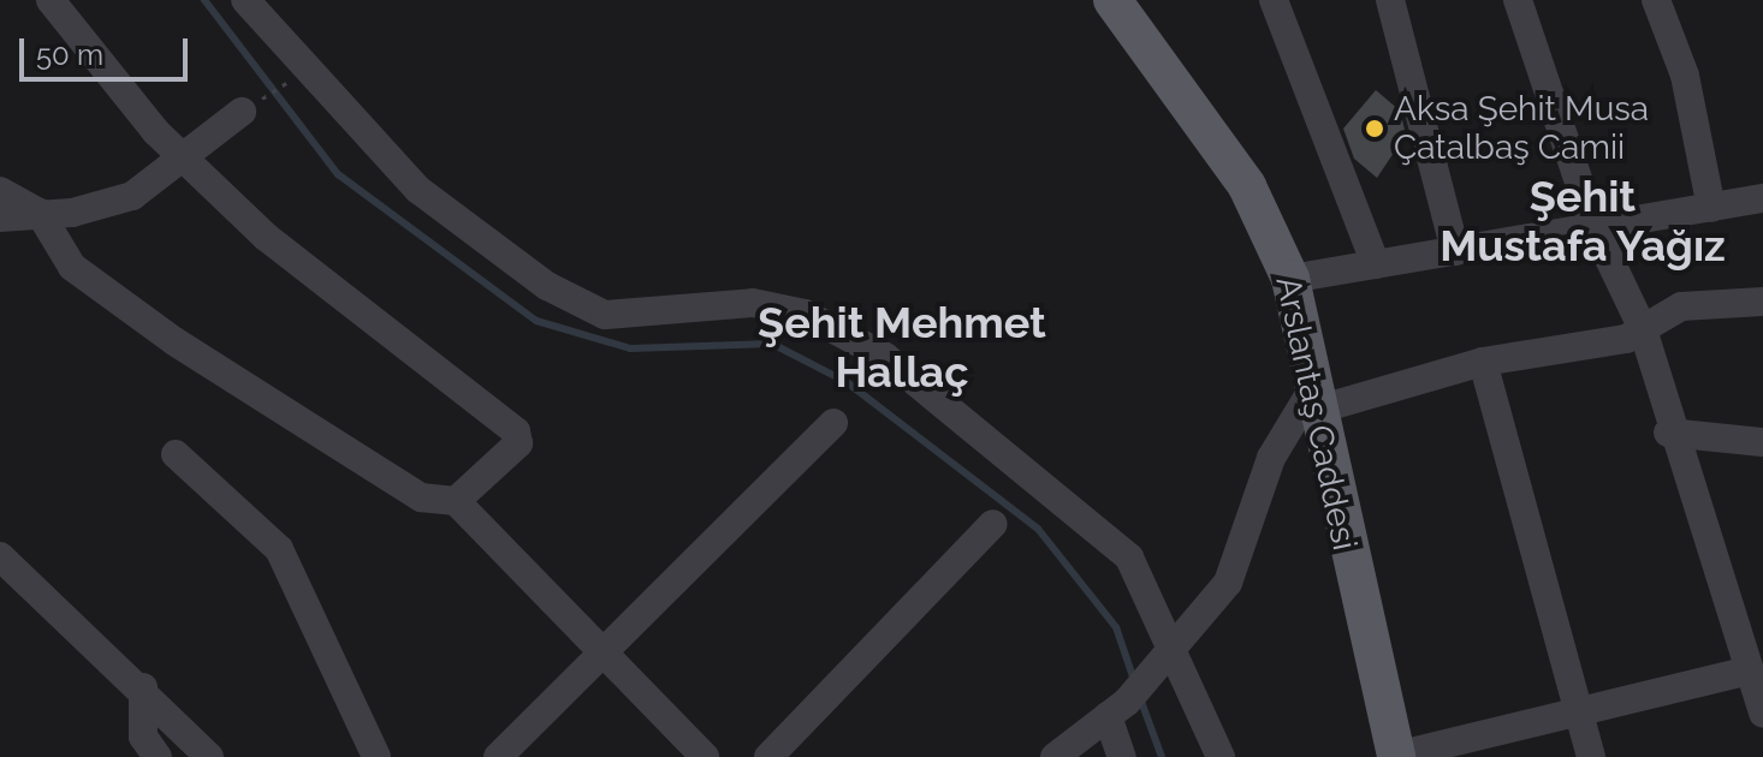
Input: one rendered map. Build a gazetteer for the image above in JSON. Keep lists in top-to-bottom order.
{
  "streets": {
    "main road": ["Arslantaş Caddesi"]
  },
  "districts": ["Şehit Mustafa Yağız", "Şehit Mehmet Hallaç"],
  "places": ["Aksa Şehit Musa Çatalbaş Camii"],
  "scale_bar": "50 m"
}
